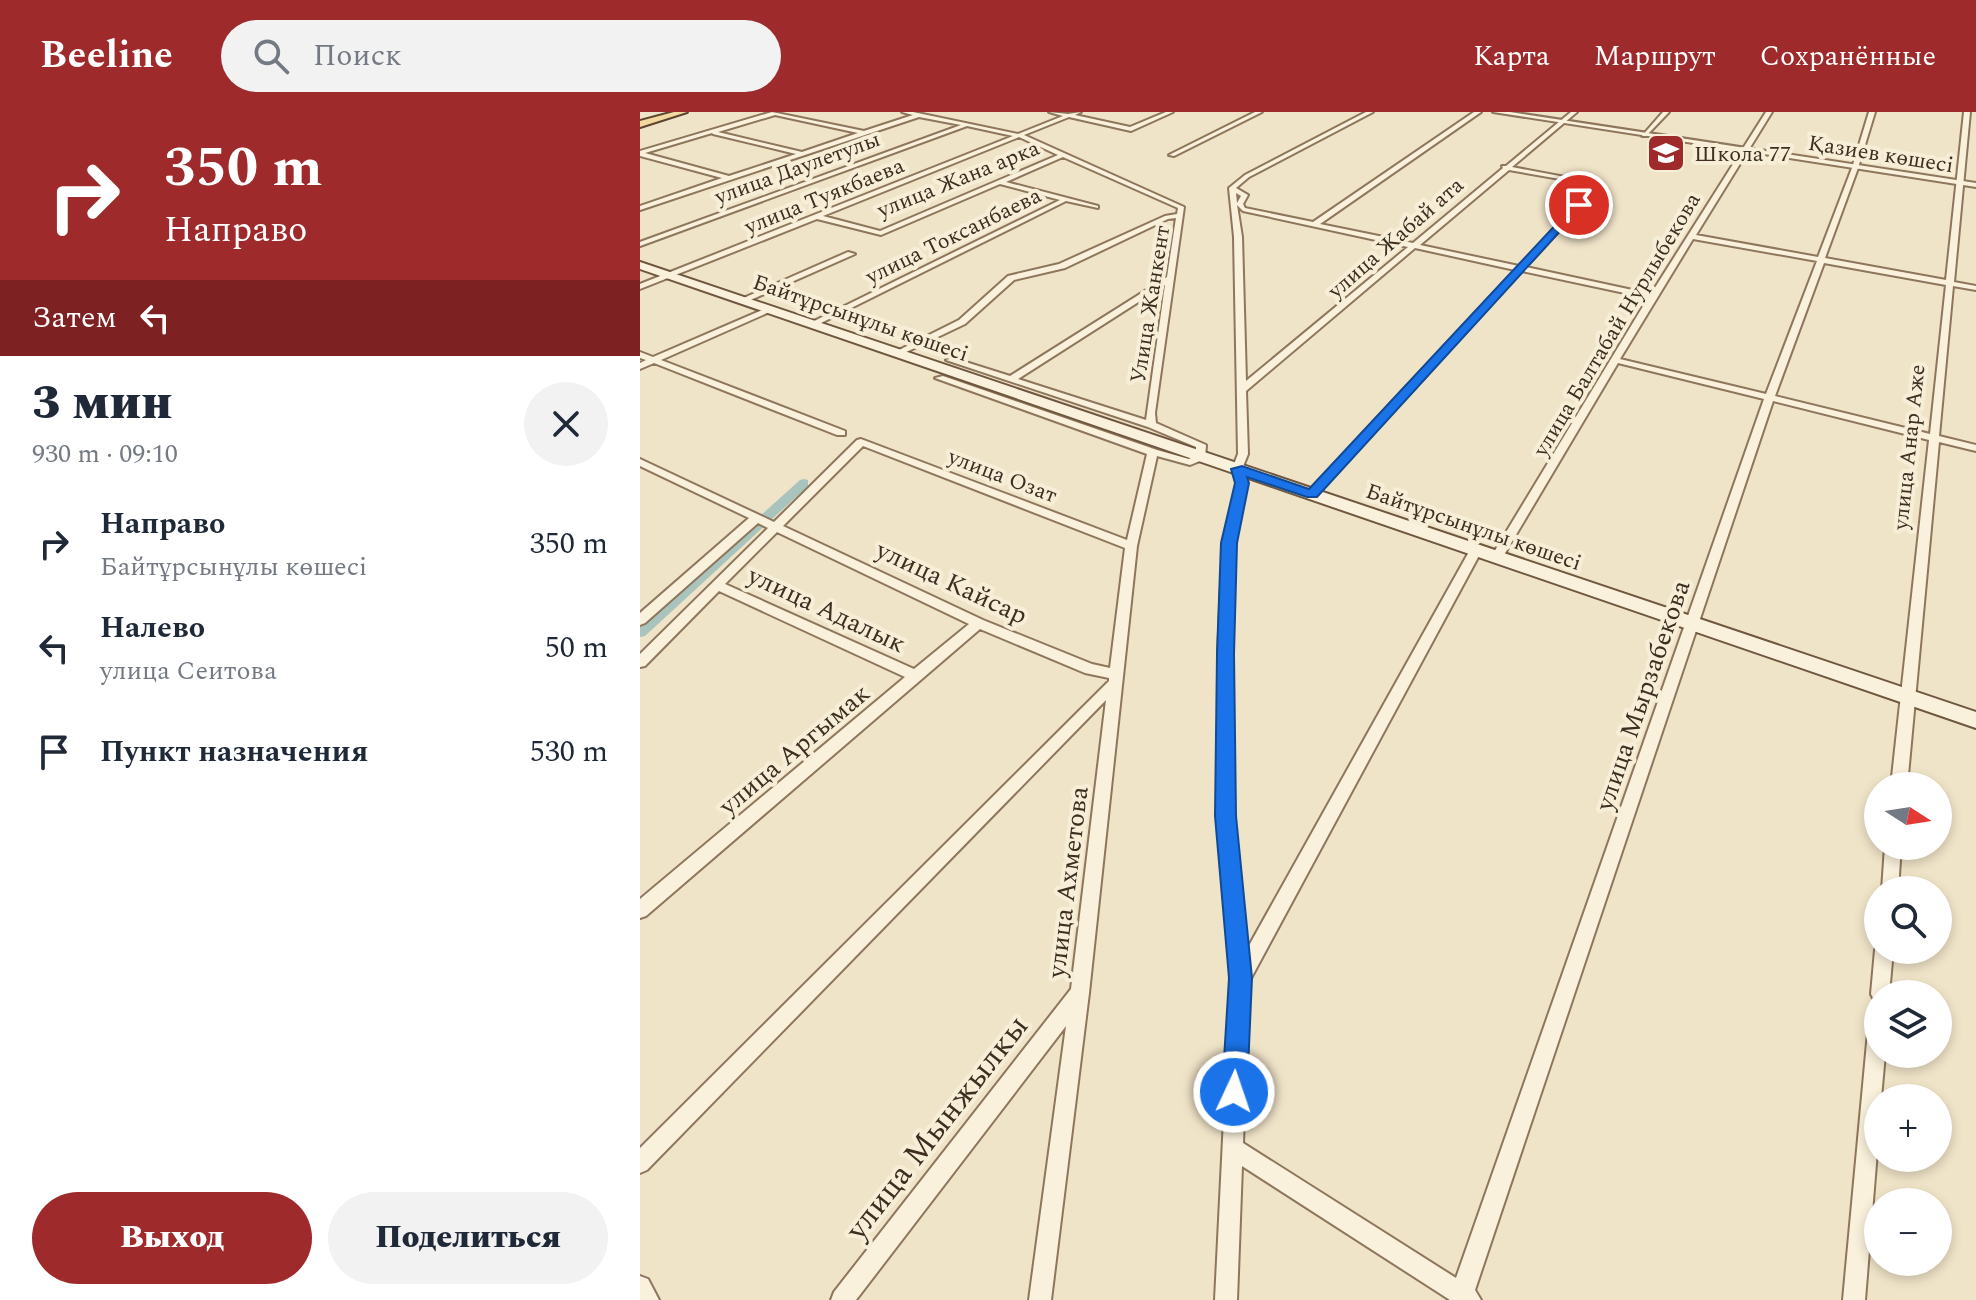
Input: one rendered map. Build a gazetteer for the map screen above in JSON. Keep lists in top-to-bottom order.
{
  "streets": {
    "main road": ["Байтұрсынұлы көшесі"],
    "street": [
      "Қазиев көшесі",
      "улица Даулетулы",
      "улица Жана арка",
      "улица Туякбаева",
      "улица Токсанбаева",
      "улица Жабай ата",
      "Улица Жанкент",
      "улица Балтабай Нурлыбекова",
      "улица Анар Аже",
      "улица Озат",
      "улица Кайсар",
      "улица Адалык",
      "улица Мырзабекова",
      "улица Аргымак",
      "улица Ахметова",
      "улица Мынжылкы"
    ]
  },
  "crossings": [
    ["Қазиев көшесі", "улица Жабай ата"],
    ["Қазиев көшесі", "улица Балтабай Нурлыбекова"],
    ["Қазиев көшесі", "улица Анар Аже"],
    ["Қазиев көшесі", "улица Мырзабекова"],
    ["улица Даулетулы", "Улица Жанкент"],
    ["улица Жана арка", "улица Туякбаева"],
    ["улица Жана арка", "Улица Жанкент"],
    ["улица Туякбаева", "Улица Жанкент"],
    ["улица Туякбаева", "Байтұрсынұлы көшесі"],
    ["улица Токсанбаева", "Байтұрсынұлы көшесі"],
    ["Байтұрсынұлы көшесі", "улица Балтабай Нурлыбекова"],
    ["Байтұрсынұлы көшесі", "улица Анар Аже"],
    ["Байтұрсынұлы көшесі", "улица Мырзабекова"],
    ["улица Озат", "улица Кайсар"],
    ["улица Озат", "улица Ахметова"],
    ["улица Кайсар", "улица Аргымак"],
    ["улица Кайсар", "улица Ахметова"],
    ["улица Адалык", "улица Аргымак"],
    ["улица Ахметова", "улица Мынжылкы"]
  ],
  "places": {
    "school or university": ["Школа 77"]
  },
  "north": "right",
  "page": {
    "header": "Beeline",
    "search": "Поиск",
    "nav": ["Карта", "Маршрут", "Сохранённые"],
    "turn": ["350 m", "Направо"],
    "then": "Затем",
    "heading": ["3 мин", "930 m · 09:10"],
    "list": [
      {
        "name": "Направо",
        "note": "Байтұрсынұлы көшесі",
        "value": "350 m"
      },
      {
        "name": "Налево",
        "note": "улица Сеитова",
        "value": "50 m"
      },
      {
        "name": "Пункт назначения",
        "value": "530 m"
      }
    ],
    "map_buttons": ["+", "−"],
    "buttons": ["Выход", "Поделиться"]
  }
}
